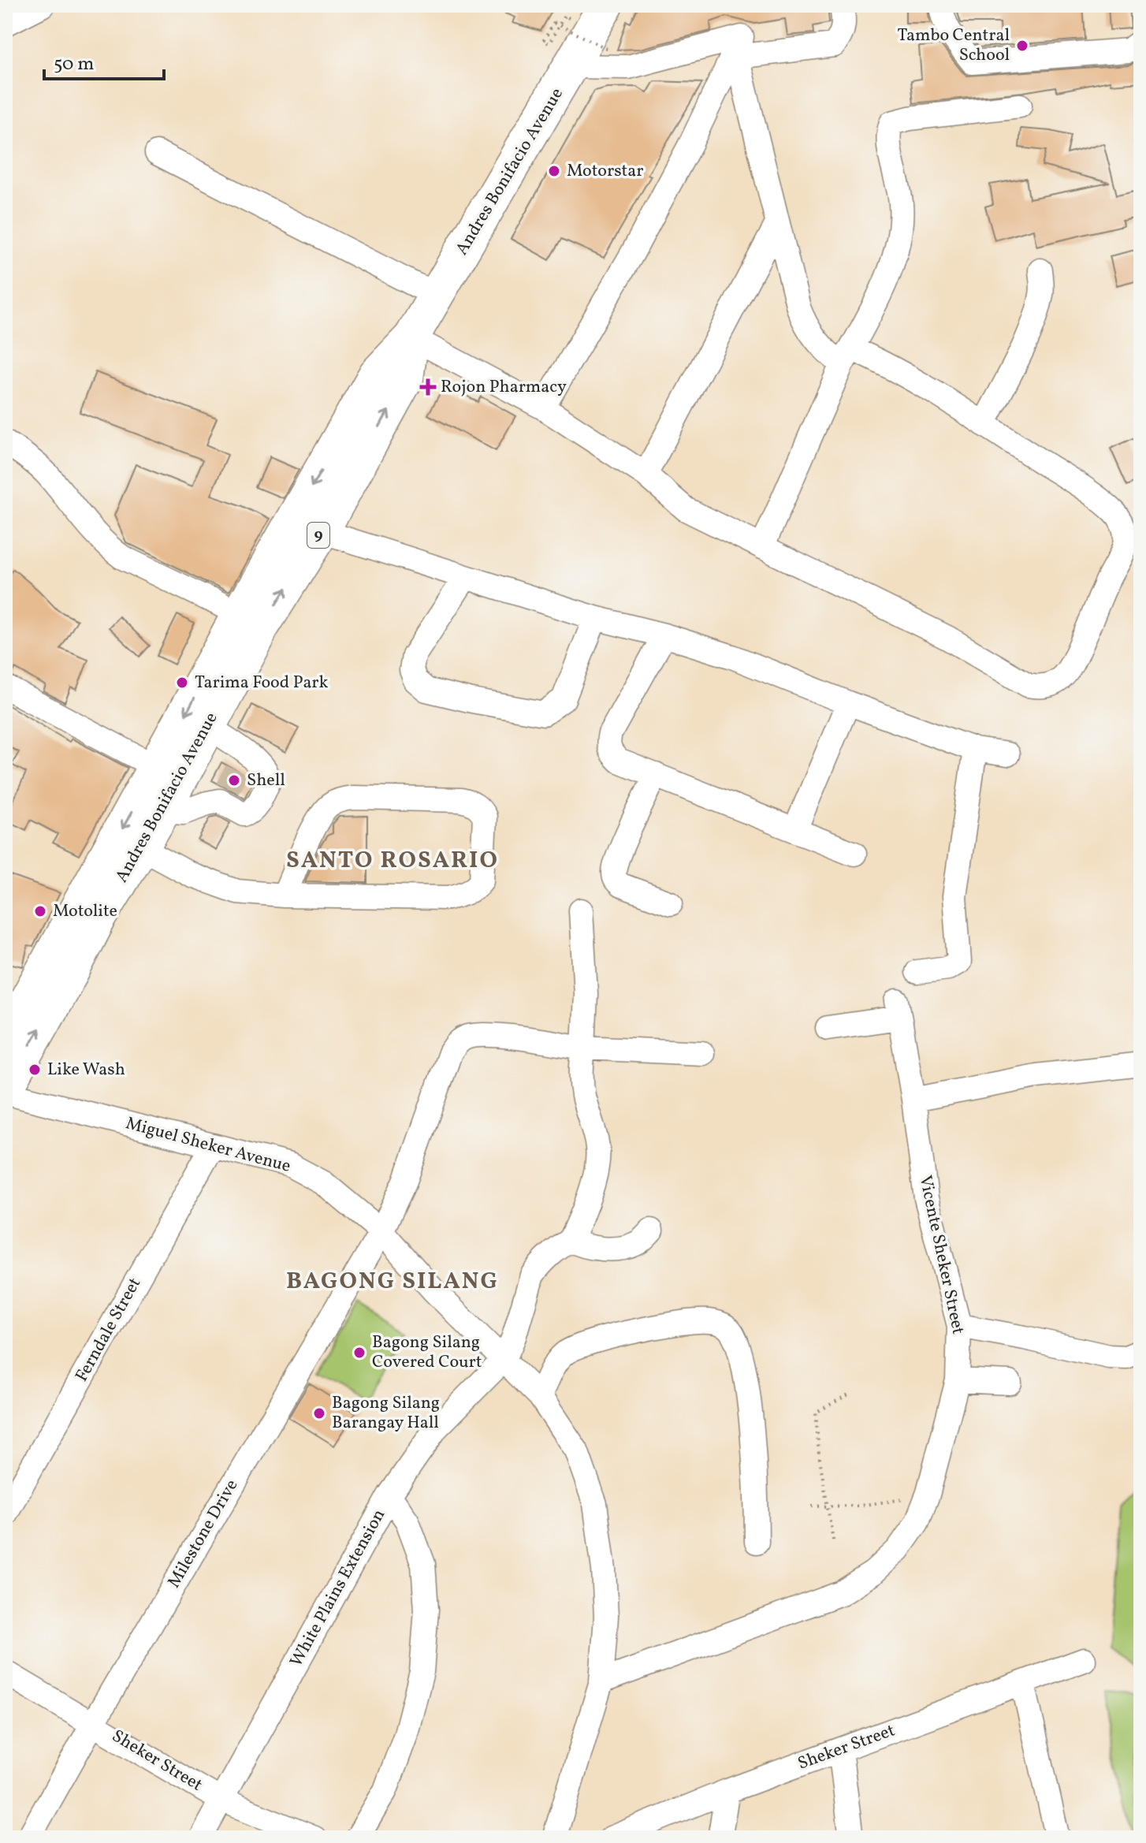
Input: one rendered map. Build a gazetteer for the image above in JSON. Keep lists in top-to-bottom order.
{
  "streets": {
    "highway": ["Andres Bonifacio Avenue", "9"],
    "street": [
      "Miguel Sheker Avenue",
      "Vicente Sheker Street",
      "Ferndale Street",
      "Milestone Drive",
      "White Plains Extension",
      "Sheker Street"
    ]
  },
  "crossings": [
    ["Andres Bonifacio Avenue", "Miguel Sheker Avenue"],
    ["Miguel Sheker Avenue", "Vicente Sheker Street"],
    ["Miguel Sheker Avenue", "Ferndale Street"],
    ["Miguel Sheker Avenue", "Milestone Drive"],
    ["Miguel Sheker Avenue", "White Plains Extension"],
    ["Milestone Drive", "Sheker Street"],
    ["White Plains Extension", "Sheker Street"]
  ],
  "districts": ["SANTO ROSARIO", "BAGONG SILANG"],
  "places": {
    "other": [
      "Tambo Central School",
      "Motorstar",
      "Tarima Food Park",
      "Shell",
      "Motolite",
      "Like Wash",
      "Bagong Silang Covered Court",
      "Bagong Silang Barangay Hall"
    ],
    "health": ["Rojon Pharmacy"]
  },
  "scale_bar": "50 m"
}
